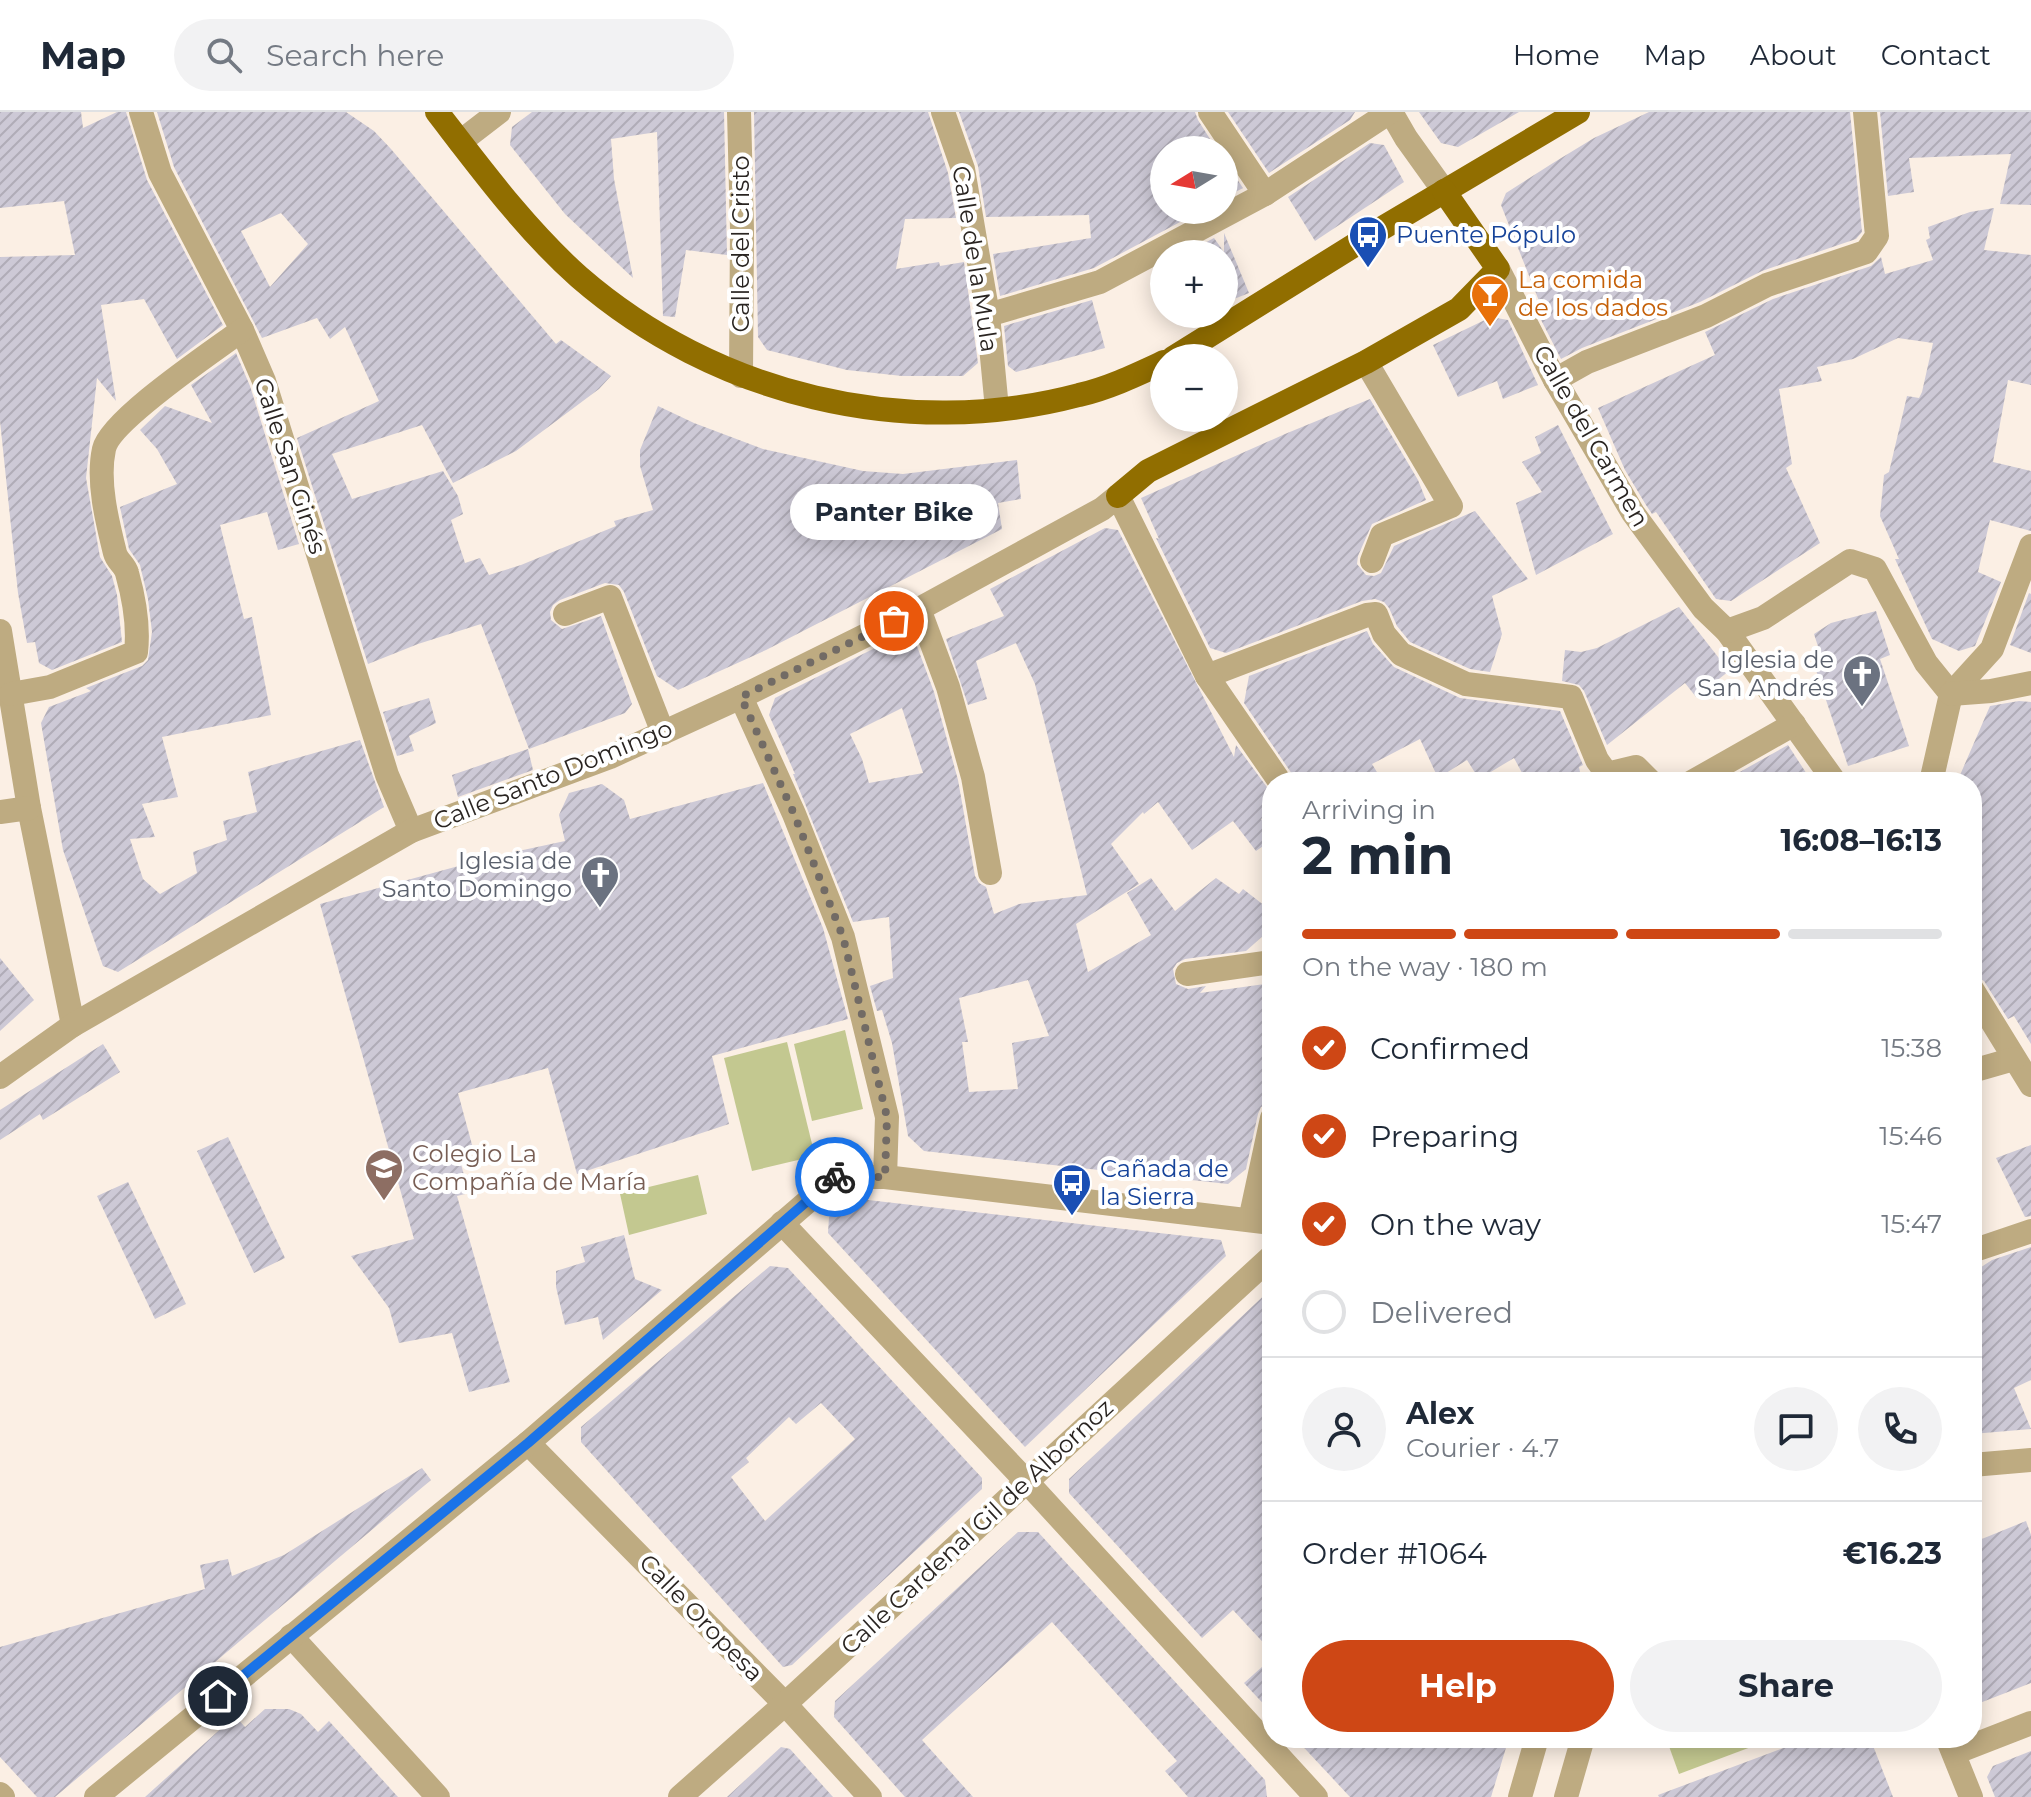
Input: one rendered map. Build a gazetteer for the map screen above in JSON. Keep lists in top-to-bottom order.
{
  "streets": {
    "main road": ["Calle del Carmen"],
    "street": [
      "Calle del Cristo",
      "Calle de la Mula",
      "Calle San Ginés",
      "Calle Santo Domingo",
      "Calle Cardenal Gil de Albornoz",
      "Calle Oropesa"
    ]
  },
  "crossings": [
    ["Calle San Ginés", "Calle Santo Domingo"],
    ["Calle Cardenal Gil de Albornoz", "Calle Oropesa"]
  ],
  "places": {
    "bus stop": ["Puente Pópulo", "Cañada de la Sierra"],
    "bar": ["La comida de los dados"],
    "other": ["Panter Bike"],
    "church": ["Iglesia de San Andrés", "Iglesia de Santo Domingo"],
    "school or university": ["Colegio La Compañía de María"]
  },
  "north": "left",
  "page": {
    "header": "Map",
    "search": "Search here",
    "nav": [
      "Home",
      "Map",
      "About",
      "Contact"
    ],
    "map_buttons": ["+", "−"],
    "bubble": "Panter Bike",
    "heading": ["2 min", "Arriving in", "16:08–16:13"],
    "panel": [
      "Alex",
      "Courier · 4.7",
      "Order #1064",
      "€16.23"
    ],
    "bar": "On the way · 180 m",
    "list": [
      ["Confirmed", "15:38"],
      ["Preparing", "15:46"],
      ["On the way", "15:47"],
      "Delivered"
    ],
    "buttons": ["Help", "Share"]
  }
}
